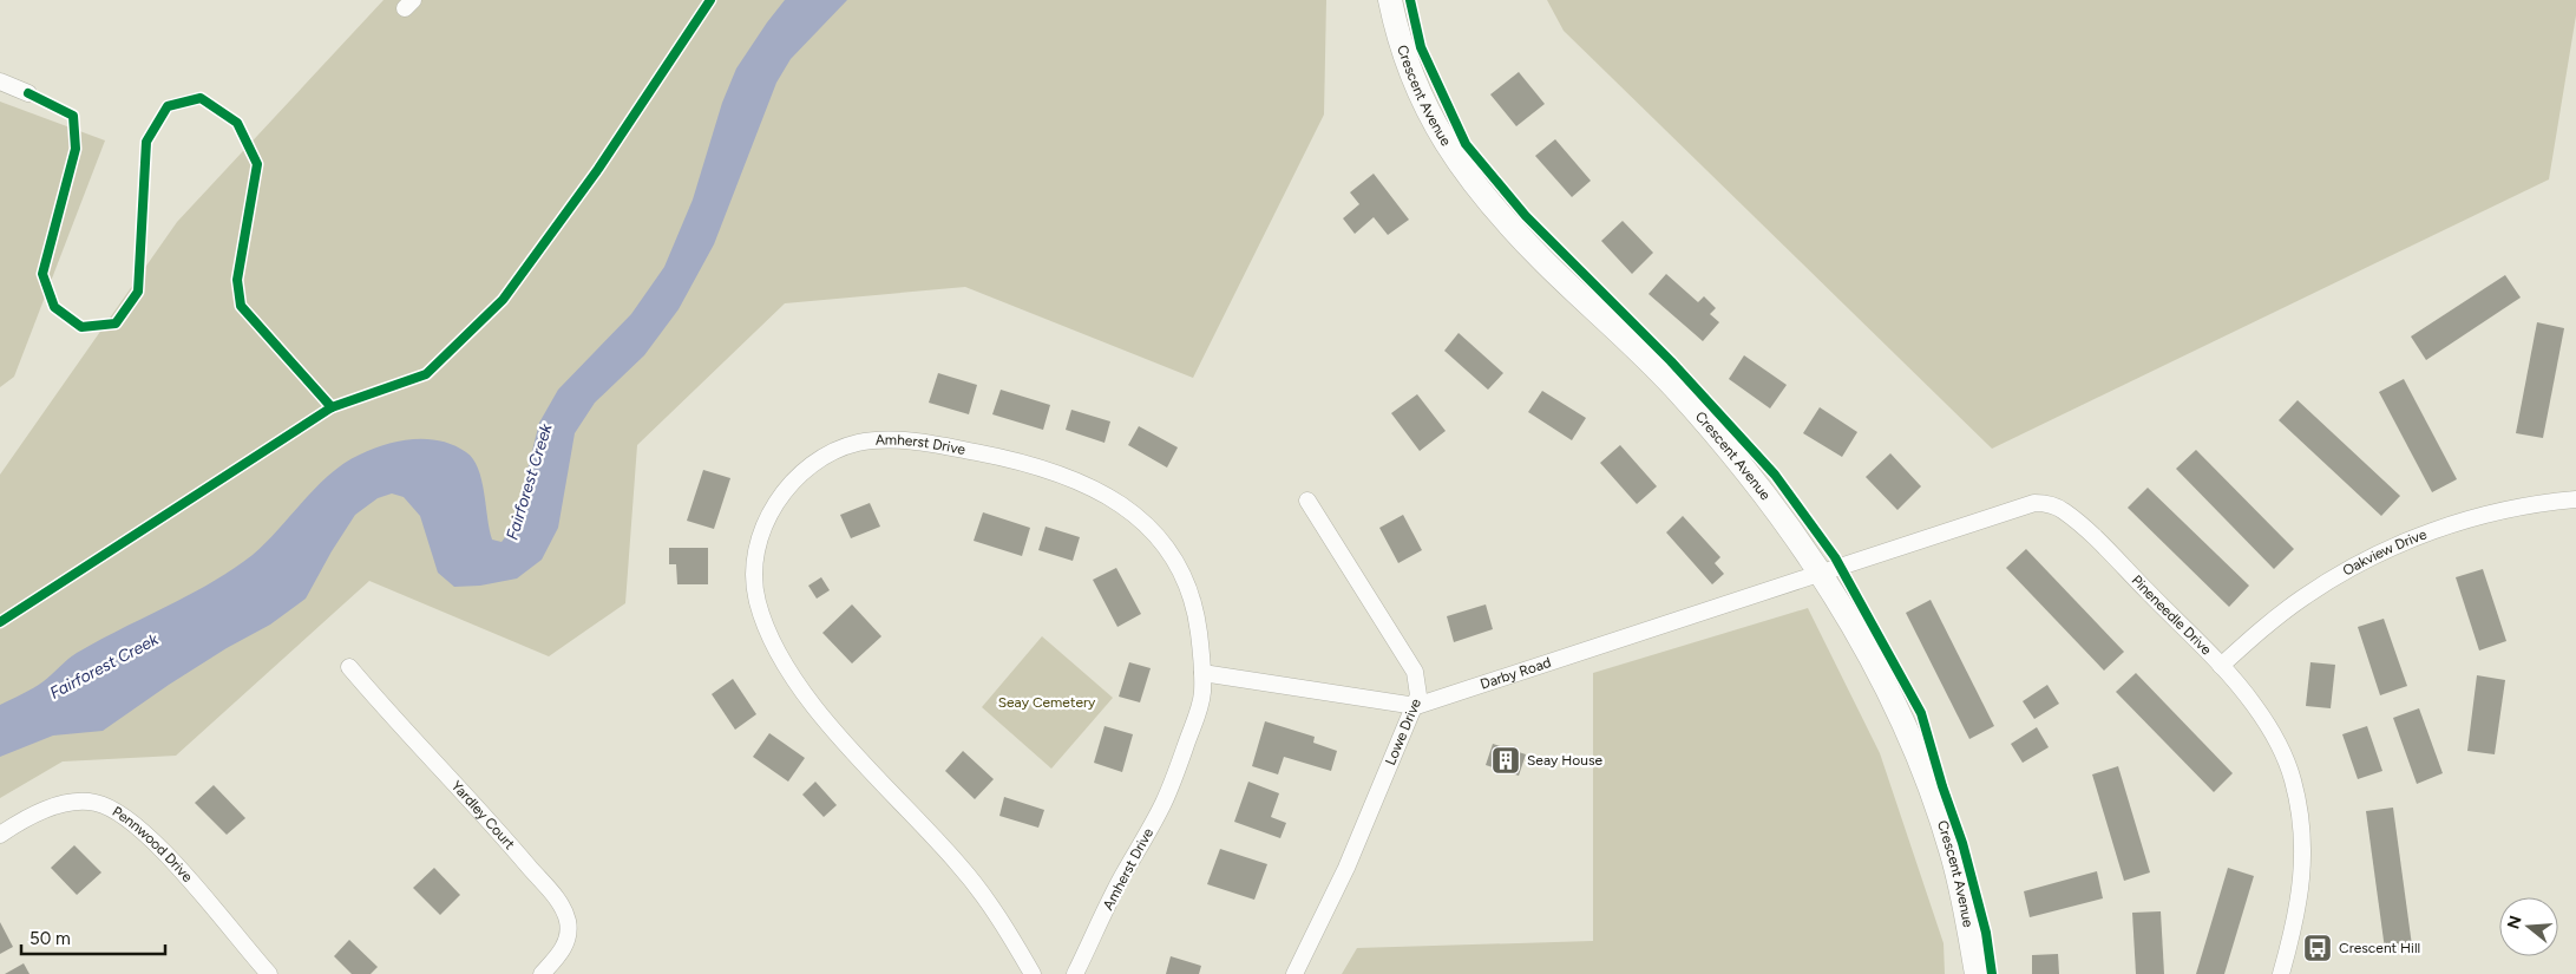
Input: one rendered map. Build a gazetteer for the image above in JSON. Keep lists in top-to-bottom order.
{
  "streets": {
    "street": [
      "Crescent Avenue",
      "Amherst Drive",
      "Oakview Drive",
      "Pineneedle Drive",
      "Darby Road",
      "Lowe Drive",
      "Yardley Court",
      "Pennwood Drive"
    ]
  },
  "crossings": [
    ["Crescent Avenue", "Pineneedle Drive"],
    ["Crescent Avenue", "Darby Road"],
    ["Amherst Drive", "Darby Road"],
    ["Oakview Drive", "Pineneedle Drive"],
    ["Pineneedle Drive", "Darby Road"],
    ["Darby Road", "Lowe Drive"]
  ],
  "water": ["Fairforest Creek"],
  "parks": ["Seay Cemetery"],
  "places": {
    "building": ["Seay House"],
    "bus stop": ["Crescent Hill"]
  },
  "scale_bar": "50 m",
  "north": "left"
}
